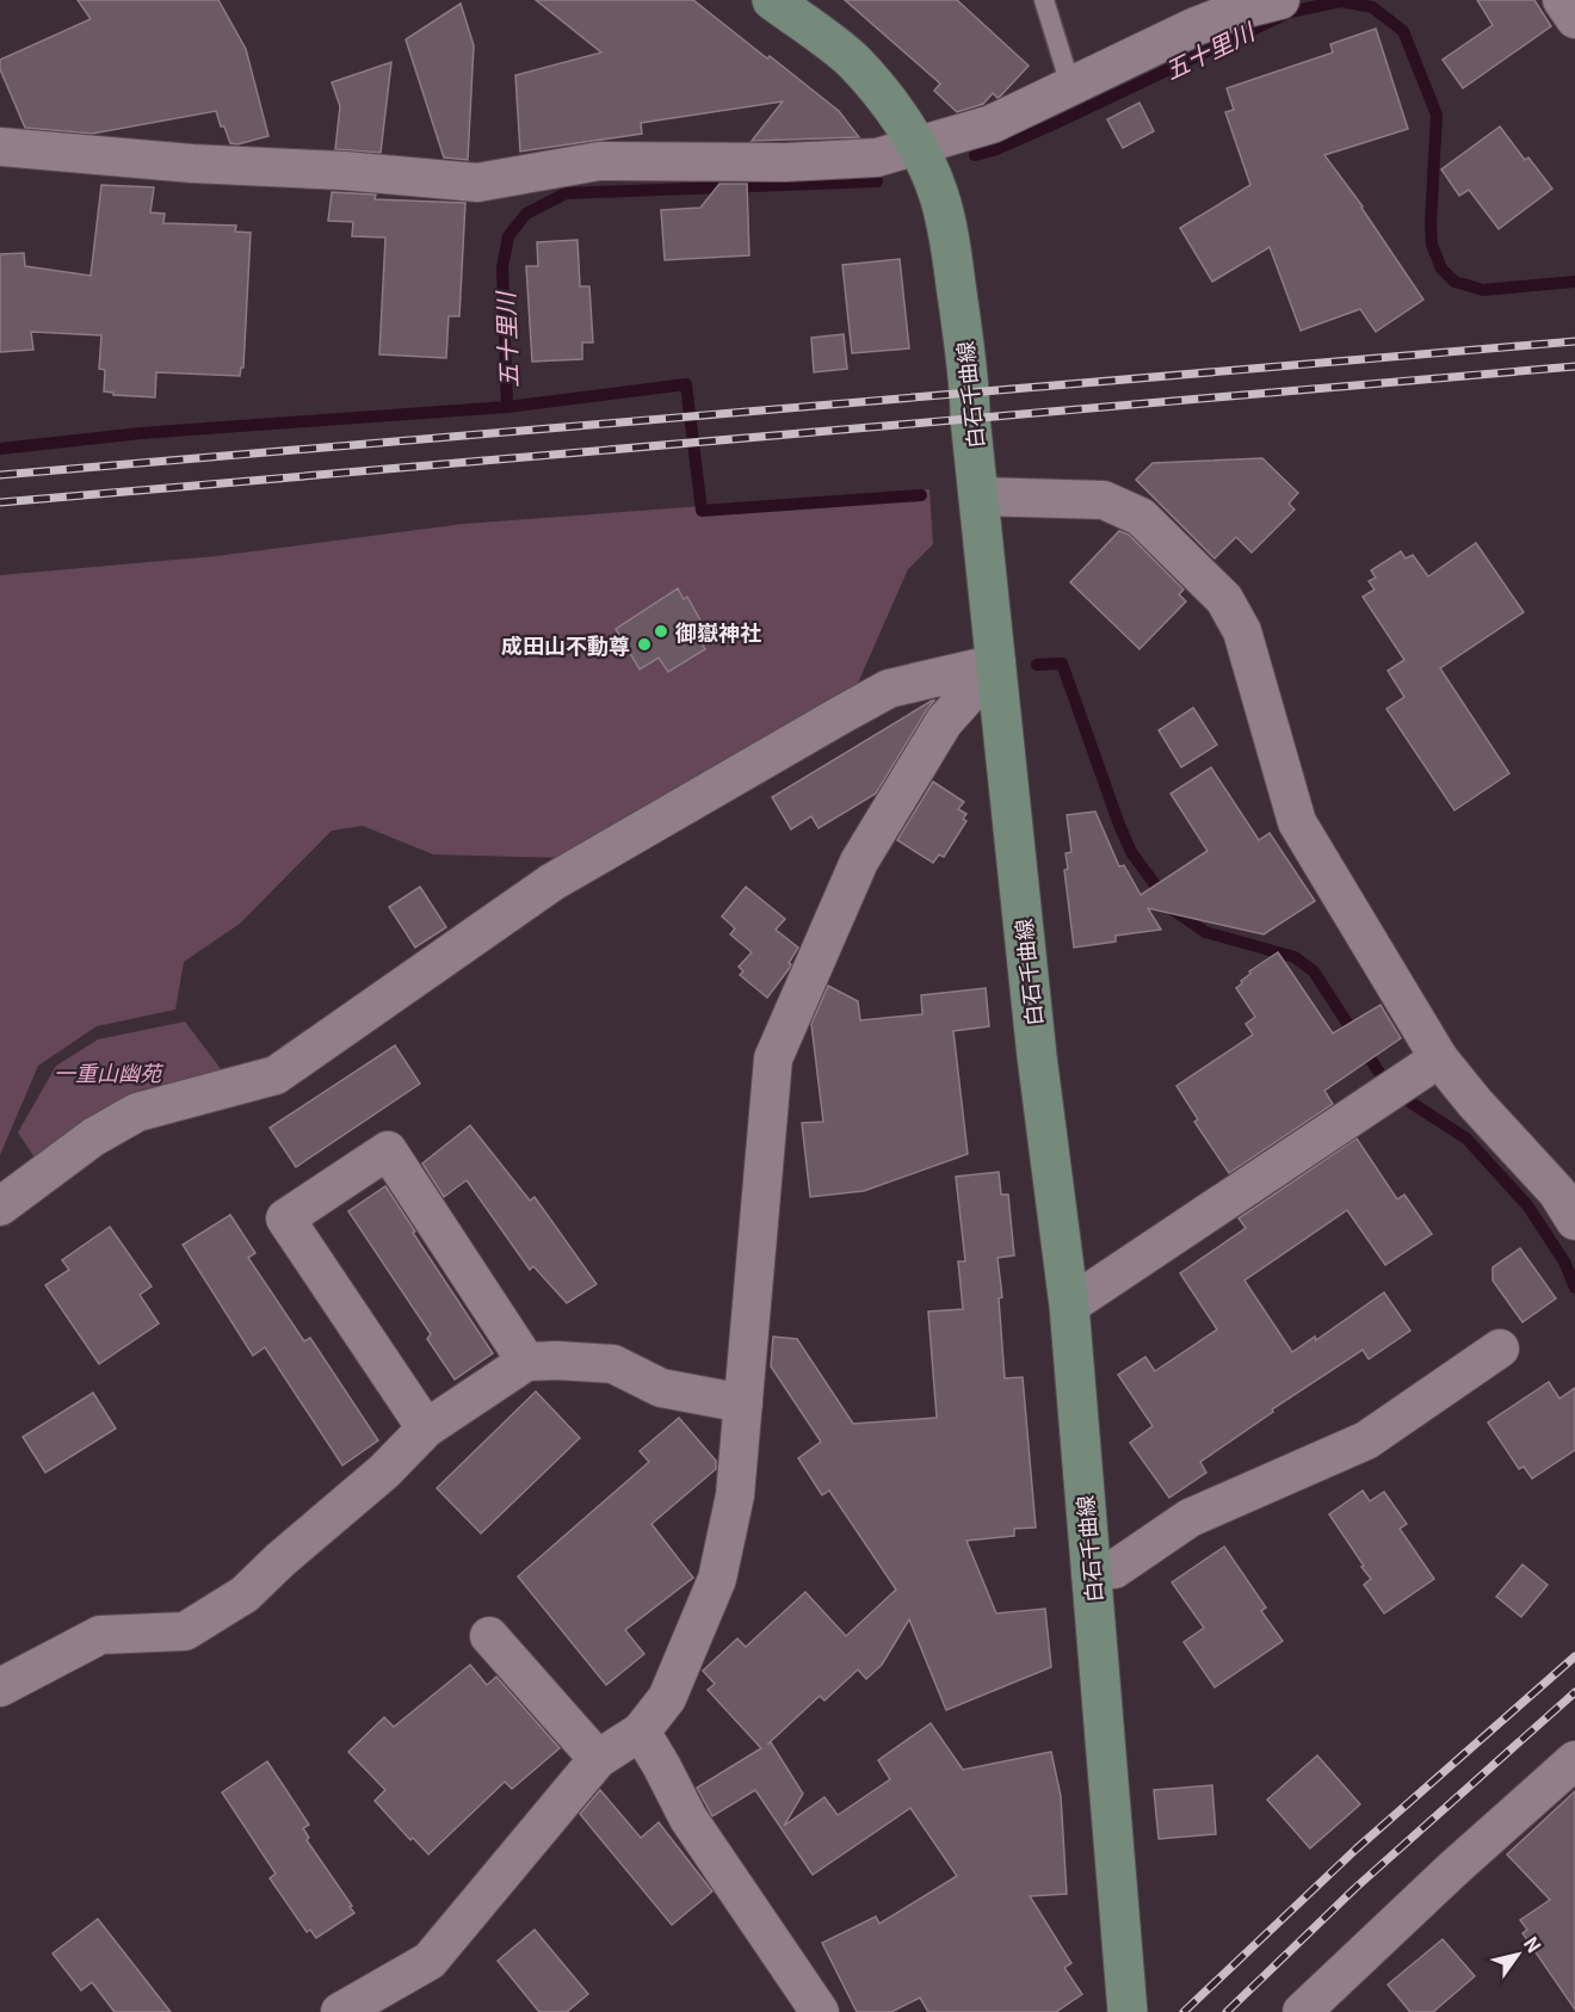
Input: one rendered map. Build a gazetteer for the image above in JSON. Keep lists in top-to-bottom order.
{
  "streets": {
    "main road": ["白石千曲線"]
  },
  "water": ["五十里川"],
  "parks": ["一重山幽苑"],
  "places": ["御嶽神社", "成田山不動尊"],
  "north": "top right"
}
